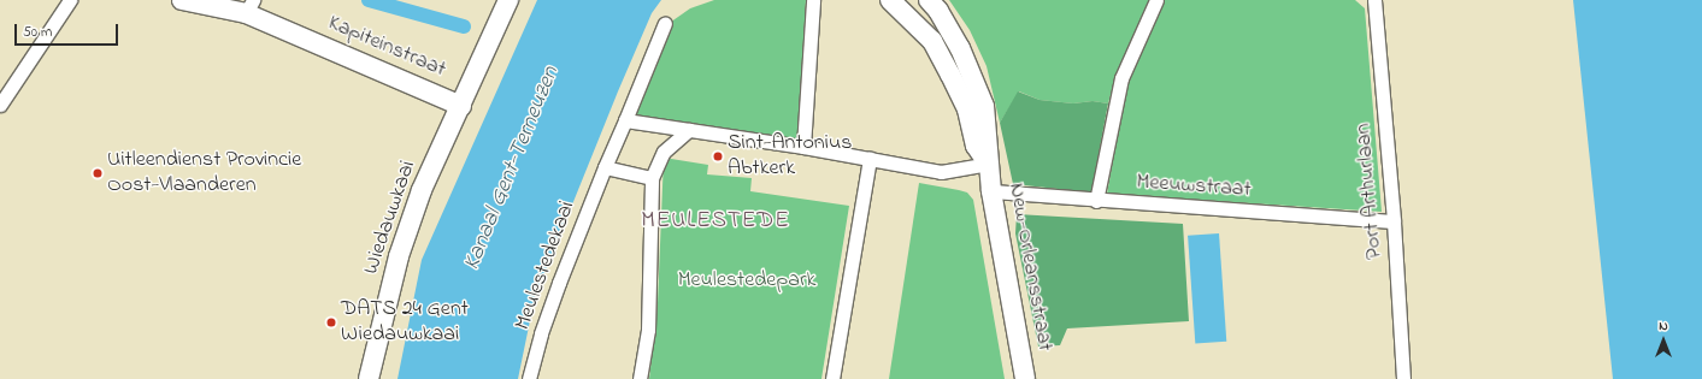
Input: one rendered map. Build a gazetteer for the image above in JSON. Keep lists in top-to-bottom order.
{
  "streets": {
    "main road": ["Kapiteinstraat", "Wiedauwkaai", "New-Orleansstraat"],
    "street": ["Meeuwstraat", "Port Arthurlaan", "Meulestedekaai"]
  },
  "crossings": [
    ["Kapiteinstraat", "Wiedauwkaai"],
    ["Meeuwstraat", "Port Arthurlaan"],
    ["Meeuwstraat", "New-Orleansstraat"]
  ],
  "districts": ["MEULESTEDE"],
  "water": ["Kanaal Gent-Terneuzen"],
  "parks": ["Meulestedepark"],
  "places": ["Sint-Antonius Abtkerk", "Uitleendienst Provincie Oost-Vlaanderen", "DATS 24 Gent Wiedauwkaai"],
  "scale_bar": "50 m",
  "north": "top"
}
